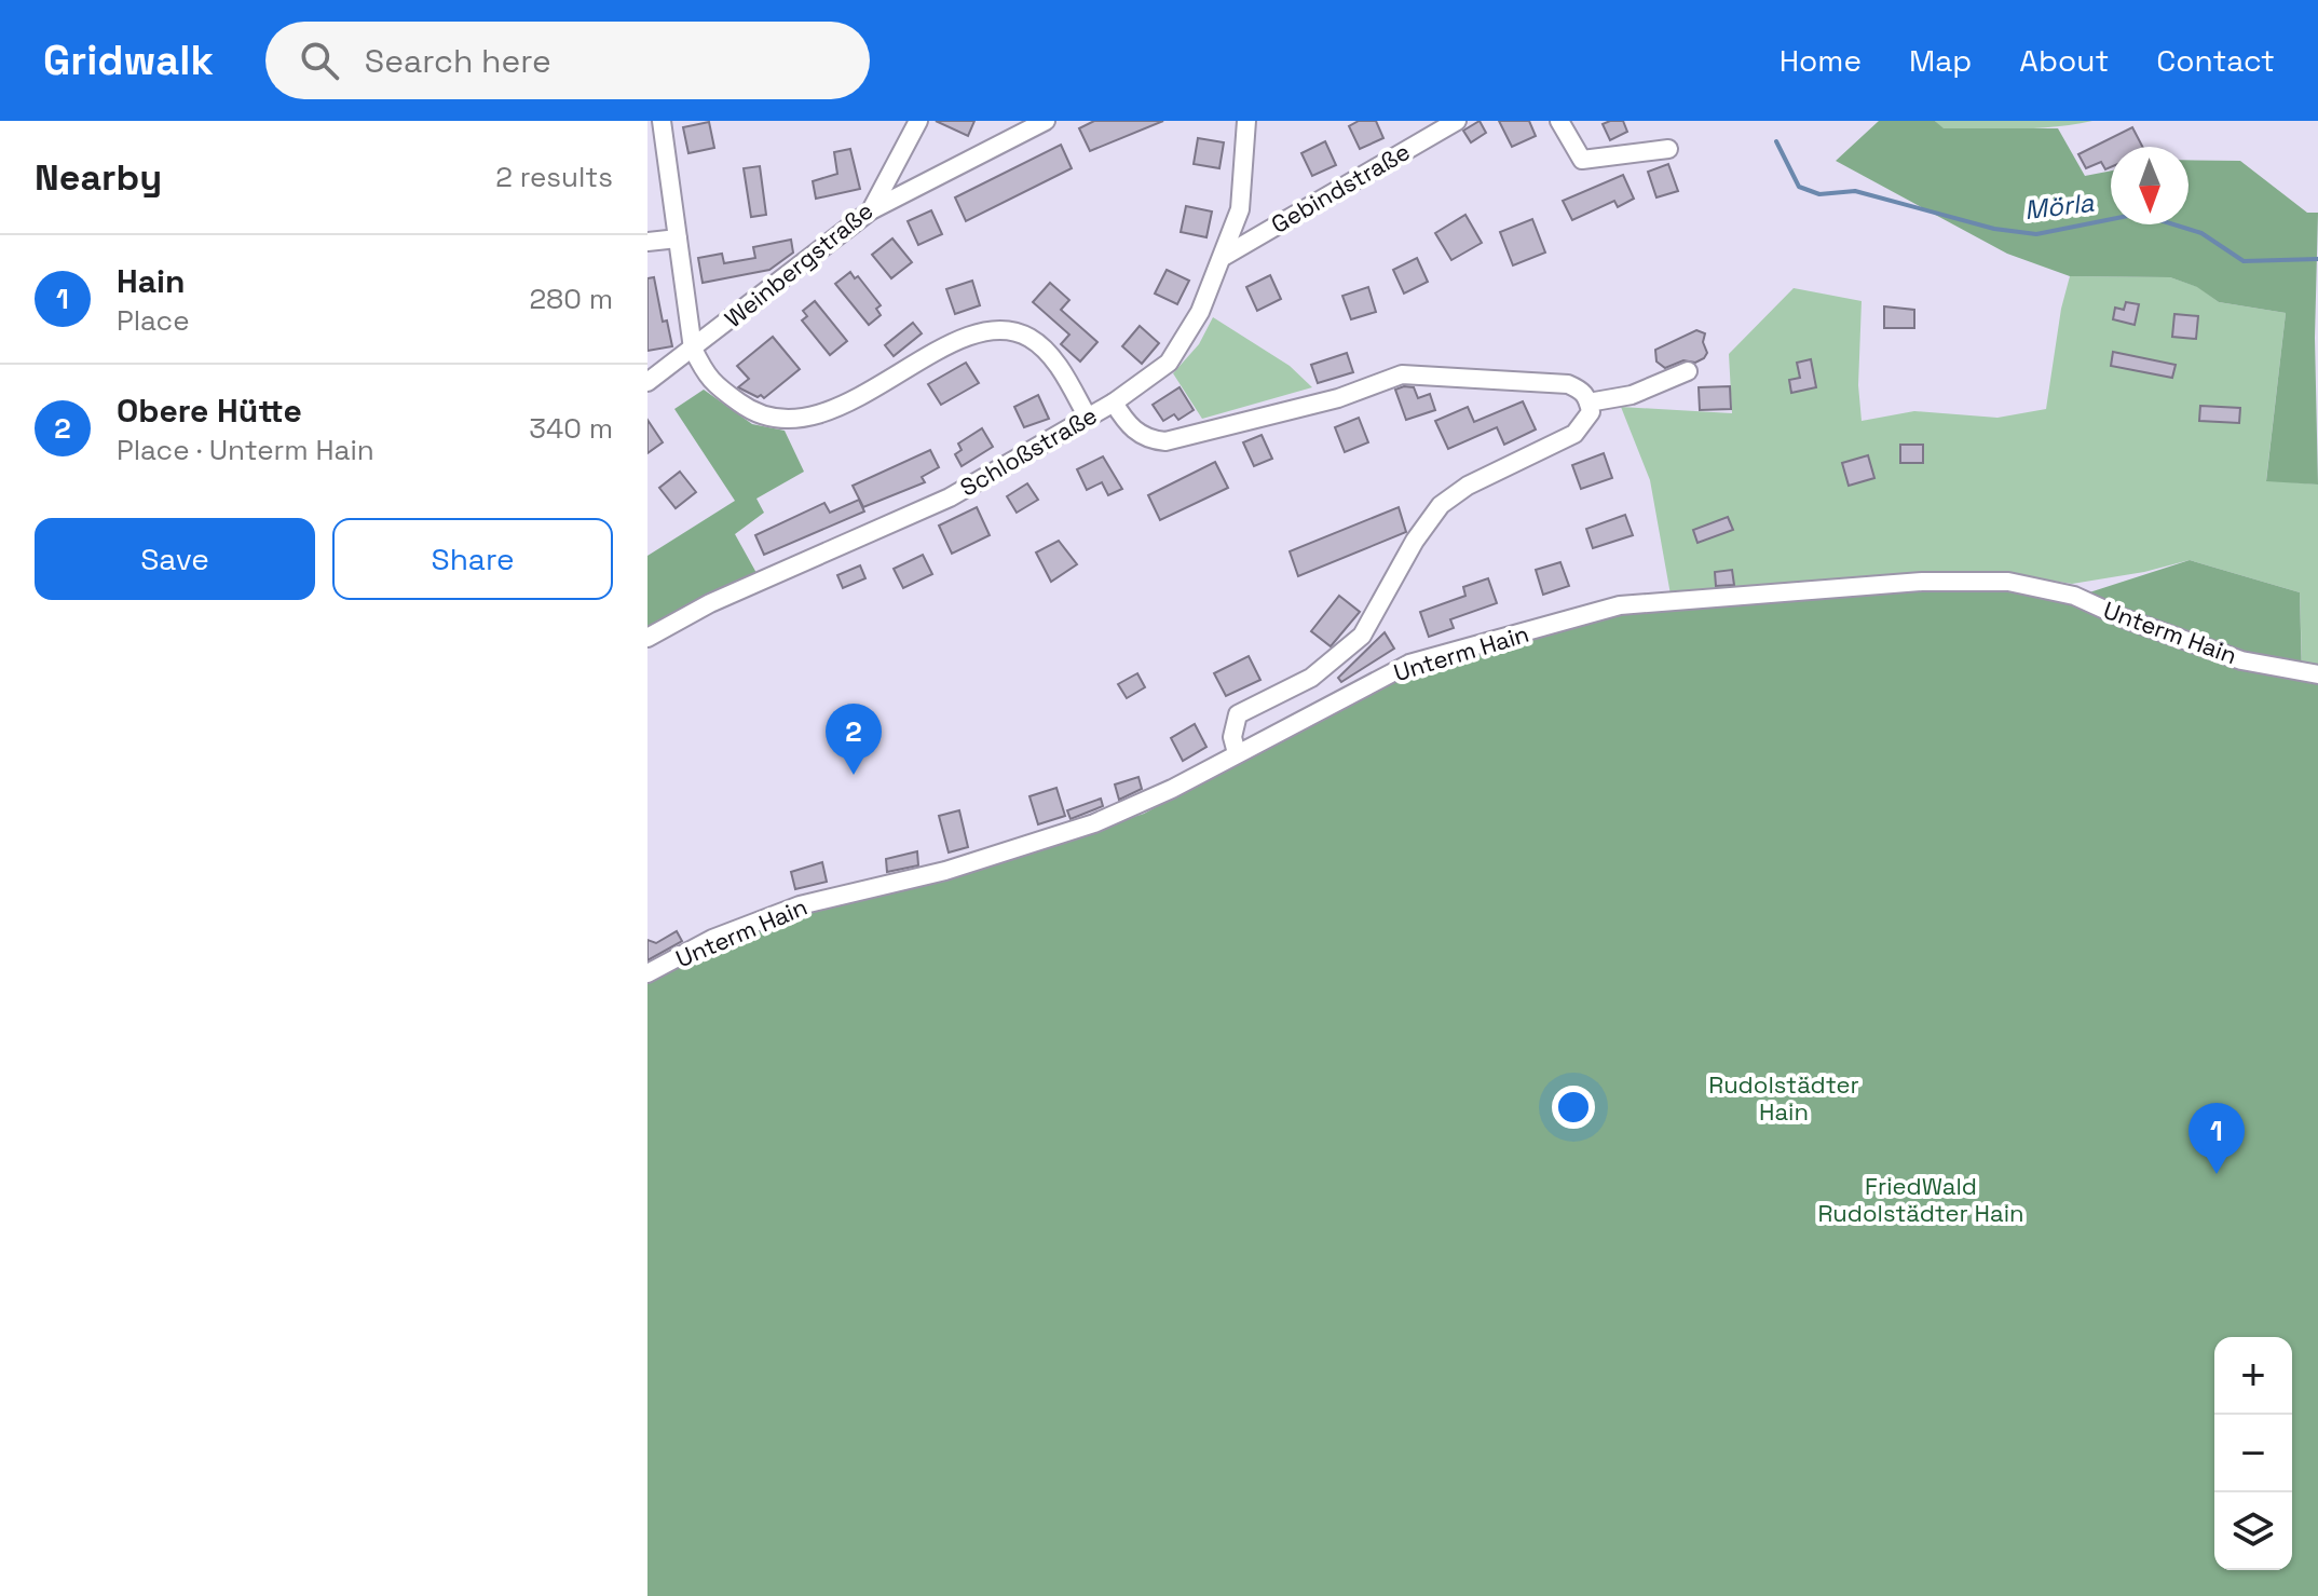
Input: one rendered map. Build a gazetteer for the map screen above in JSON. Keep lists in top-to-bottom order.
{
  "streets": {
    "street": [
      "Gebindstraße",
      "Weinbergstraße",
      "Schloßstraße",
      "Unterm Hain"
    ]
  },
  "crossings": [
    ["Gebindstraße", "Schloßstraße"]
  ],
  "water": ["Mörla"],
  "parks": ["Rudolstädter Hain", "FriedWald Rudolstädter Hain"],
  "north": "bottom",
  "page": {
    "header": "Gridwalk",
    "search": "Search here",
    "nav": [
      "Home",
      "Map",
      "About",
      "Contact"
    ],
    "heading": ["Nearby", "2 results"],
    "list": [
      {
        "mark": "1",
        "name": "Hain",
        "note": "Place",
        "value": "280 m"
      },
      {
        "mark": "2",
        "name": "Obere Hütte",
        "note": "Place · Unterm Hain",
        "value": "340 m"
      }
    ],
    "buttons": ["Save", "Share"],
    "pins": ["2", "1"],
    "map_buttons": ["+", "−"]
  }
}
